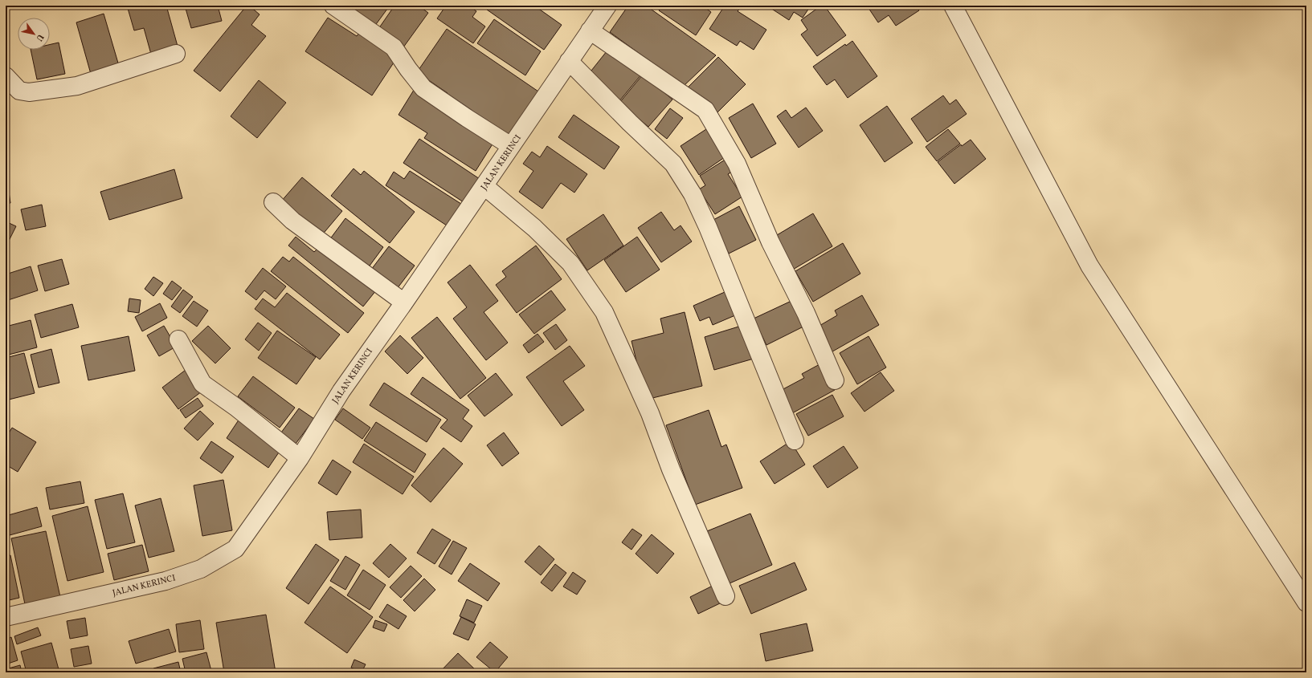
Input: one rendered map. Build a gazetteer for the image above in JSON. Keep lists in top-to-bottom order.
{
  "streets": {
    "street": ["JALAN KERINCI"]
  },
  "north": "bottom right"
}
